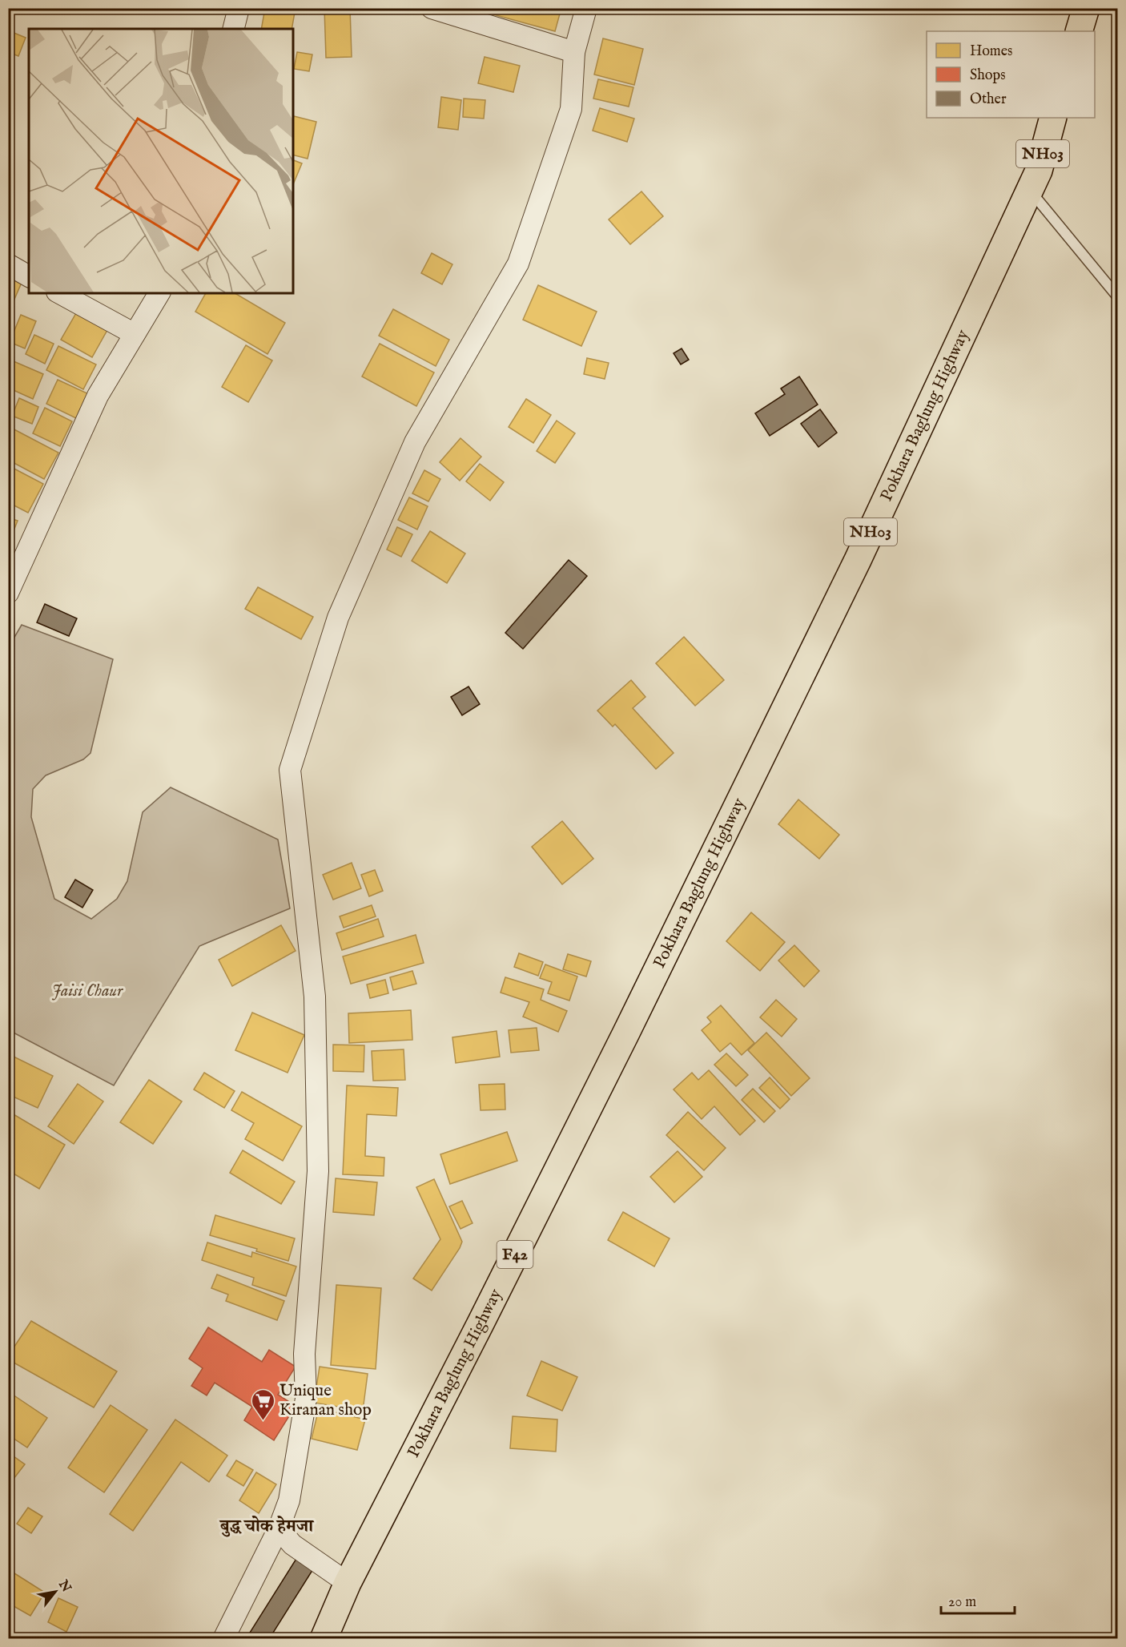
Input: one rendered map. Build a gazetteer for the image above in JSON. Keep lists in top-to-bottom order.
{
  "streets": {
    "highway": ["NH03", "Pokhara Baglung Highway", "F42"]
  },
  "districts": ["बुद्ध चोक हेमजा"],
  "parks": ["Jaisi Chaur"],
  "places": {
    "supermarket": ["Unique Kiranan shop"]
  },
  "legend": ["Homes", "Shops", "Other"],
  "scale_bar": "20 m",
  "north": "top right"
}
